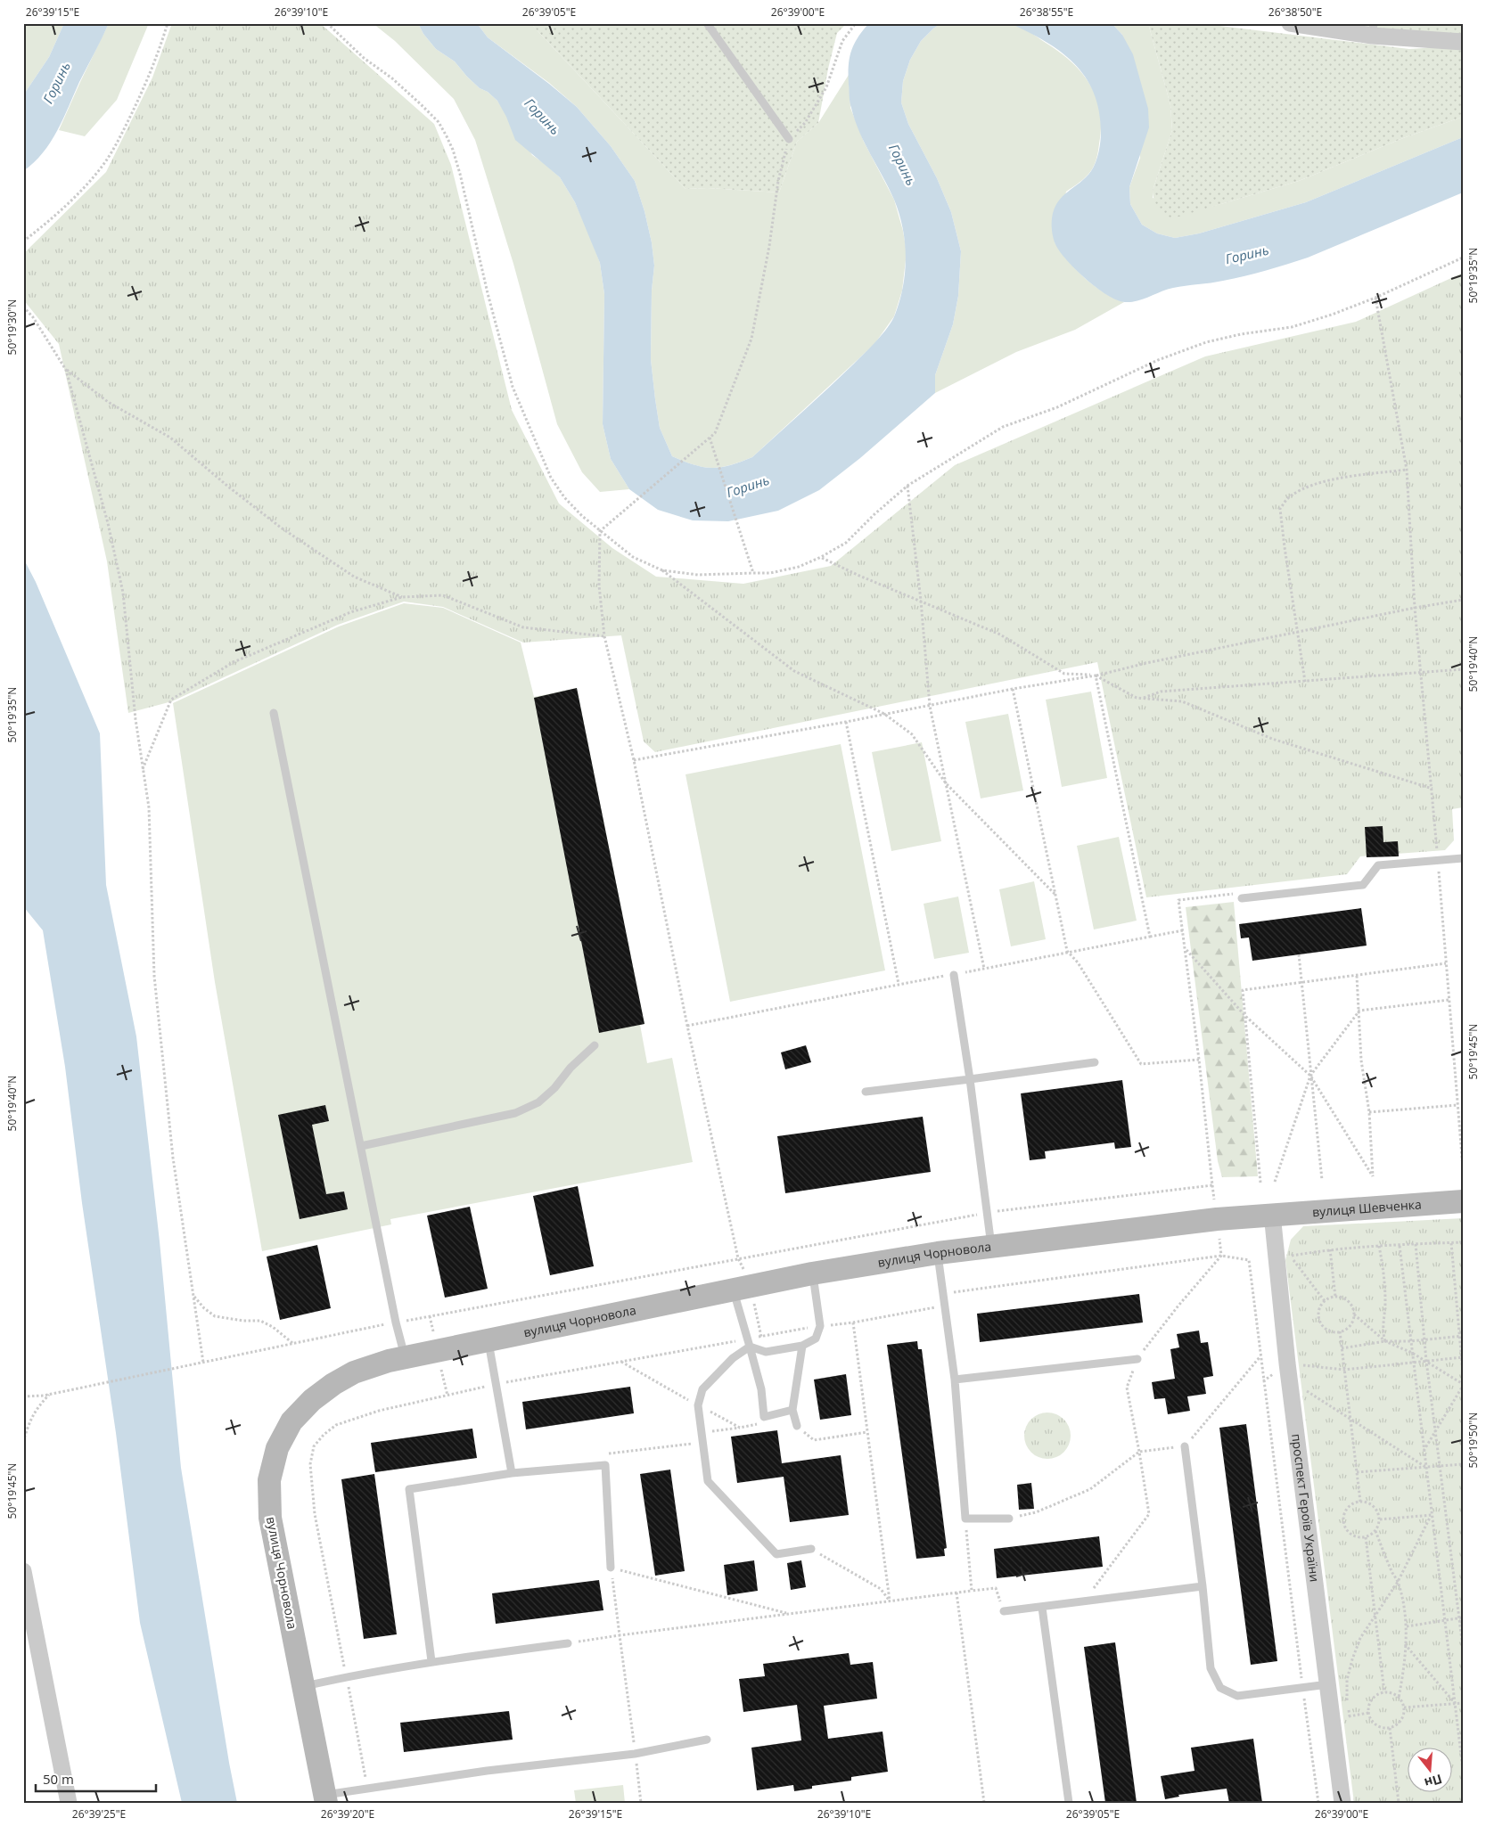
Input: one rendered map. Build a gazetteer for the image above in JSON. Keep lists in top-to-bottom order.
{
  "streets": {
    "street": ["вулиця Шевченка", "вулиця Чорновола", "проспект Героїв України"]
  },
  "crossings": [
    ["вулиця Шевченка", "вулиця Чорновола"],
    ["вулиця Шевченка", "проспект Героїв України"],
    ["вулиця Чорновола", "проспект Героїв України"]
  ],
  "water": ["Горинь"],
  "scale_bar": "50 m",
  "north": "bottom",
  "coordinates": [
    "26°39'15\"E",
    "26°39'10\"E",
    "26°39'05\"E",
    "26°39'00\"E",
    "26°38'55\"E",
    "26°38'50\"E",
    "50°19'35\"N",
    "50°19'30\"N",
    "50°19'40\"N",
    "50°19'45\"N",
    "50°19'50\"N",
    "26°39'25\"E",
    "26°39'20\"E"
  ]
}
